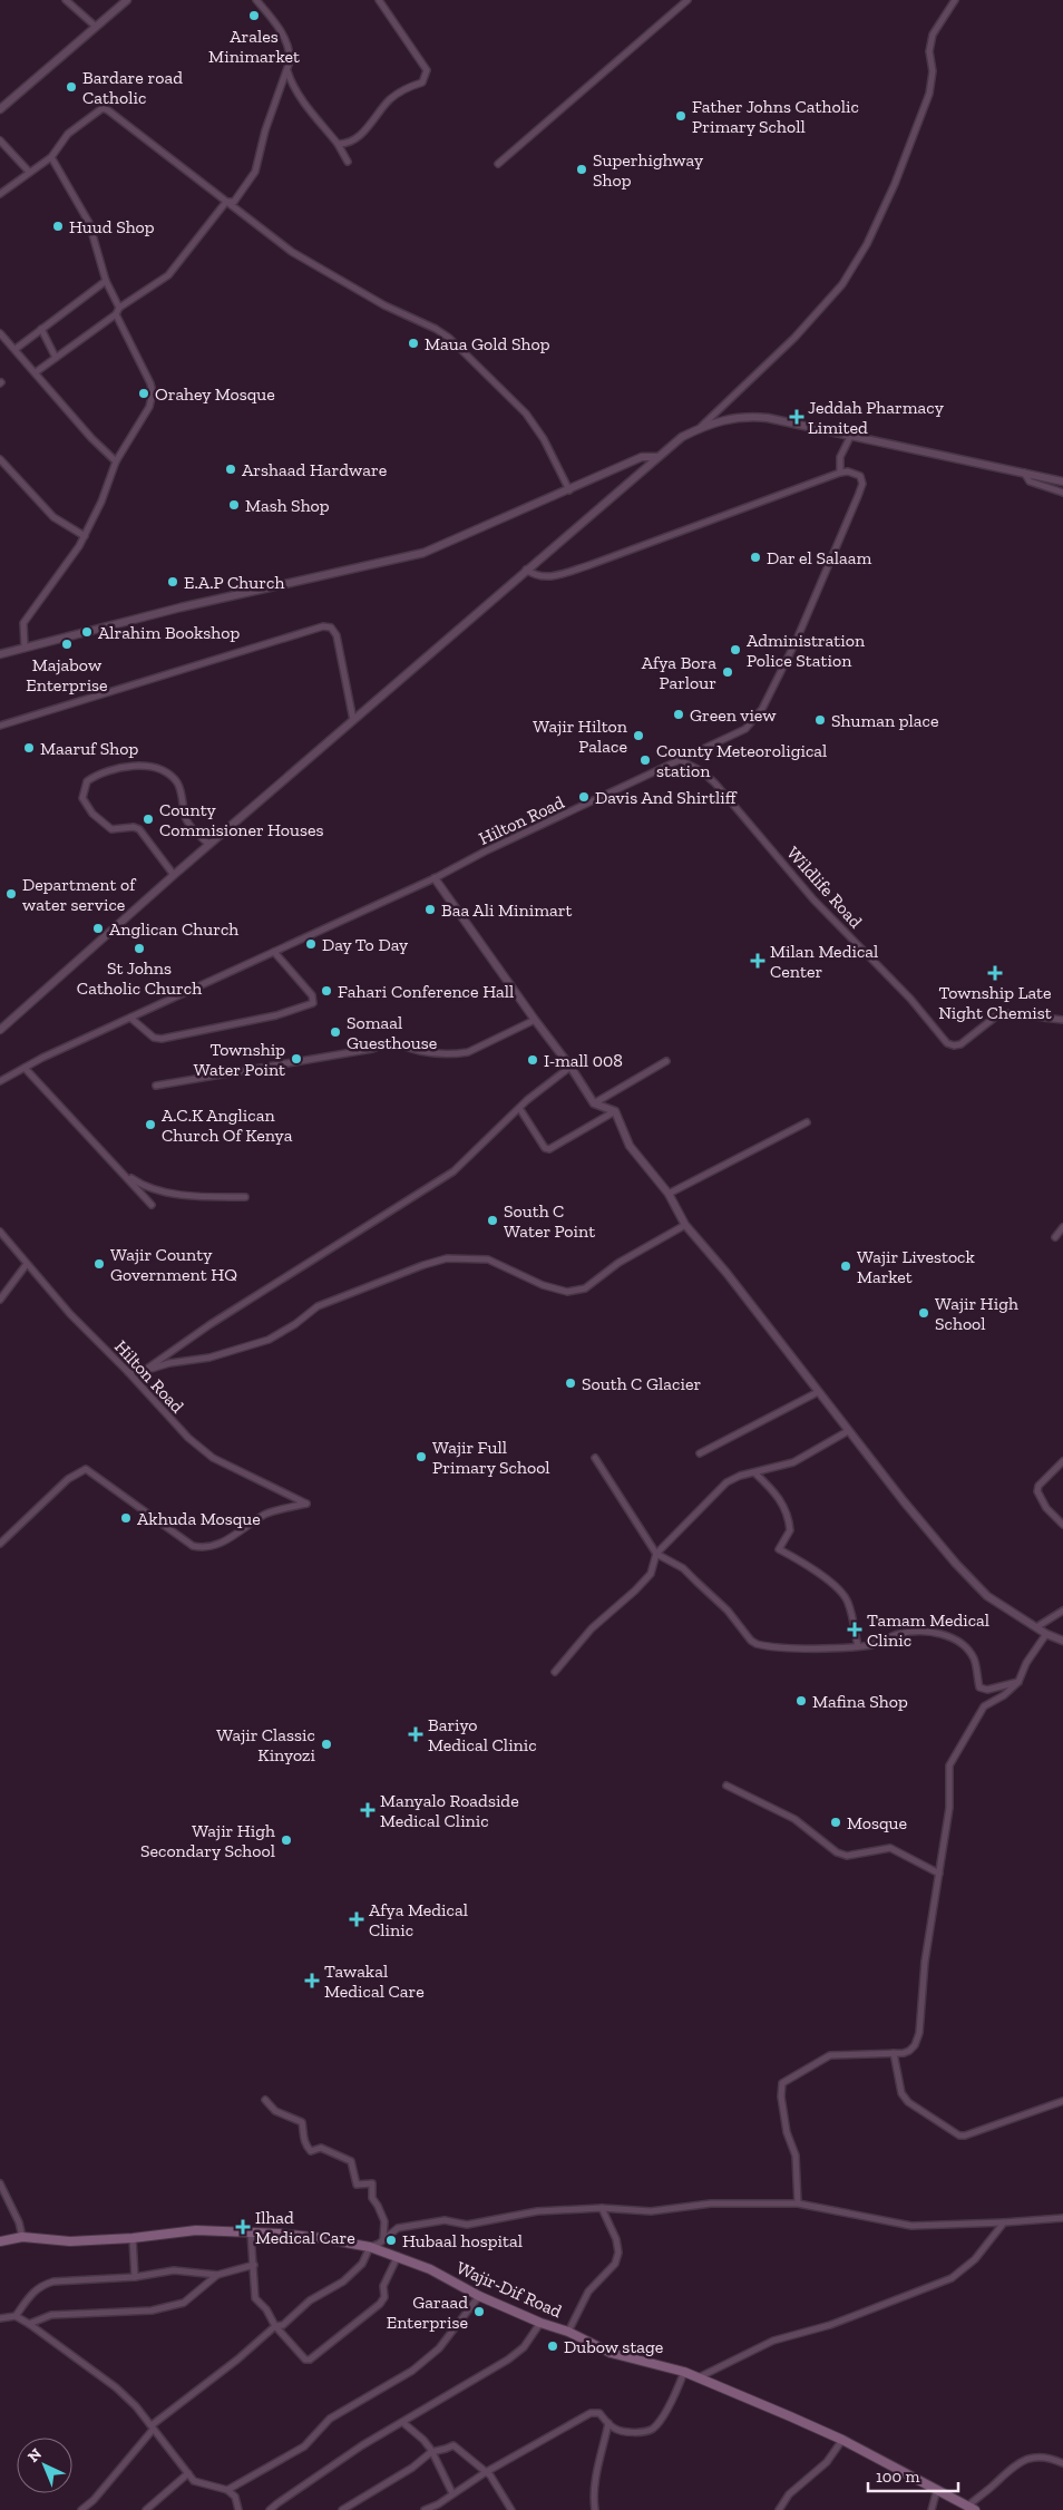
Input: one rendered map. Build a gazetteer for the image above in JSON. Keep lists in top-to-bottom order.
{
  "streets": {
    "main road": ["Wajir-Dif Road"],
    "street": ["Hilton Road", "Wildlife Road"]
  },
  "crossings": [
    ["Hilton Road", "Wildlife Road"]
  ],
  "places": {
    "other": [
      "Arales Minimarket",
      "Bardare road Catholic",
      "Father Johns Catholic Primary Scholl",
      "Superhighway Shop",
      "Huud Shop",
      "Maua Gold Shop",
      "Orahey Mosque",
      "Arshaad Hardware",
      "Mash Shop",
      "Dar el Salaam",
      "E.A.P Church",
      "Alrahim Bookshop",
      "Majabow Enterprise",
      "Administration Police Station",
      "Afya Bora Parlour",
      "Green view",
      "Shuman place",
      "Wajir Hilton Palace",
      "Maaruf Shop",
      "County Meteoroligical station",
      "Davis And Shirtliff",
      "County Commisioner Houses",
      "Department of water service",
      "Baa Ali Minimart",
      "Anglican Church",
      "Day To Day",
      "St Johns Catholic Church",
      "Fahari Conference Hall",
      "Somaal Guesthouse",
      "Township Water Point",
      "I-mall 008",
      "A.C.K Anglican Church Of Kenya",
      "South C Water Point",
      "Wajir County Government HQ",
      "Wajir Livestock Market",
      "Wajir High School",
      "South C Glacier",
      "Wajir Full Primary School",
      "Akhuda Mosque",
      "Mafina Shop",
      "Wajir Classic Kinyozi",
      "Mosque",
      "Wajir High Secondary School",
      "Hubaal hospital",
      "Garaad Enterprise",
      "Dubow stage"
    ],
    "health": [
      "Jeddah Pharmacy Limited",
      "Milan Medical Center",
      "Township Late Night Chemist",
      "Tamam Medical Clinic",
      "Bariyo Medical Clinic",
      "Manyalo Roadside Medical Clinic",
      "Afya Medical Clinic",
      "Tawakal Medical Care",
      "Ilhad Medical Care"
    ]
  },
  "scale_bar": "100 m",
  "north": "top left"
}
